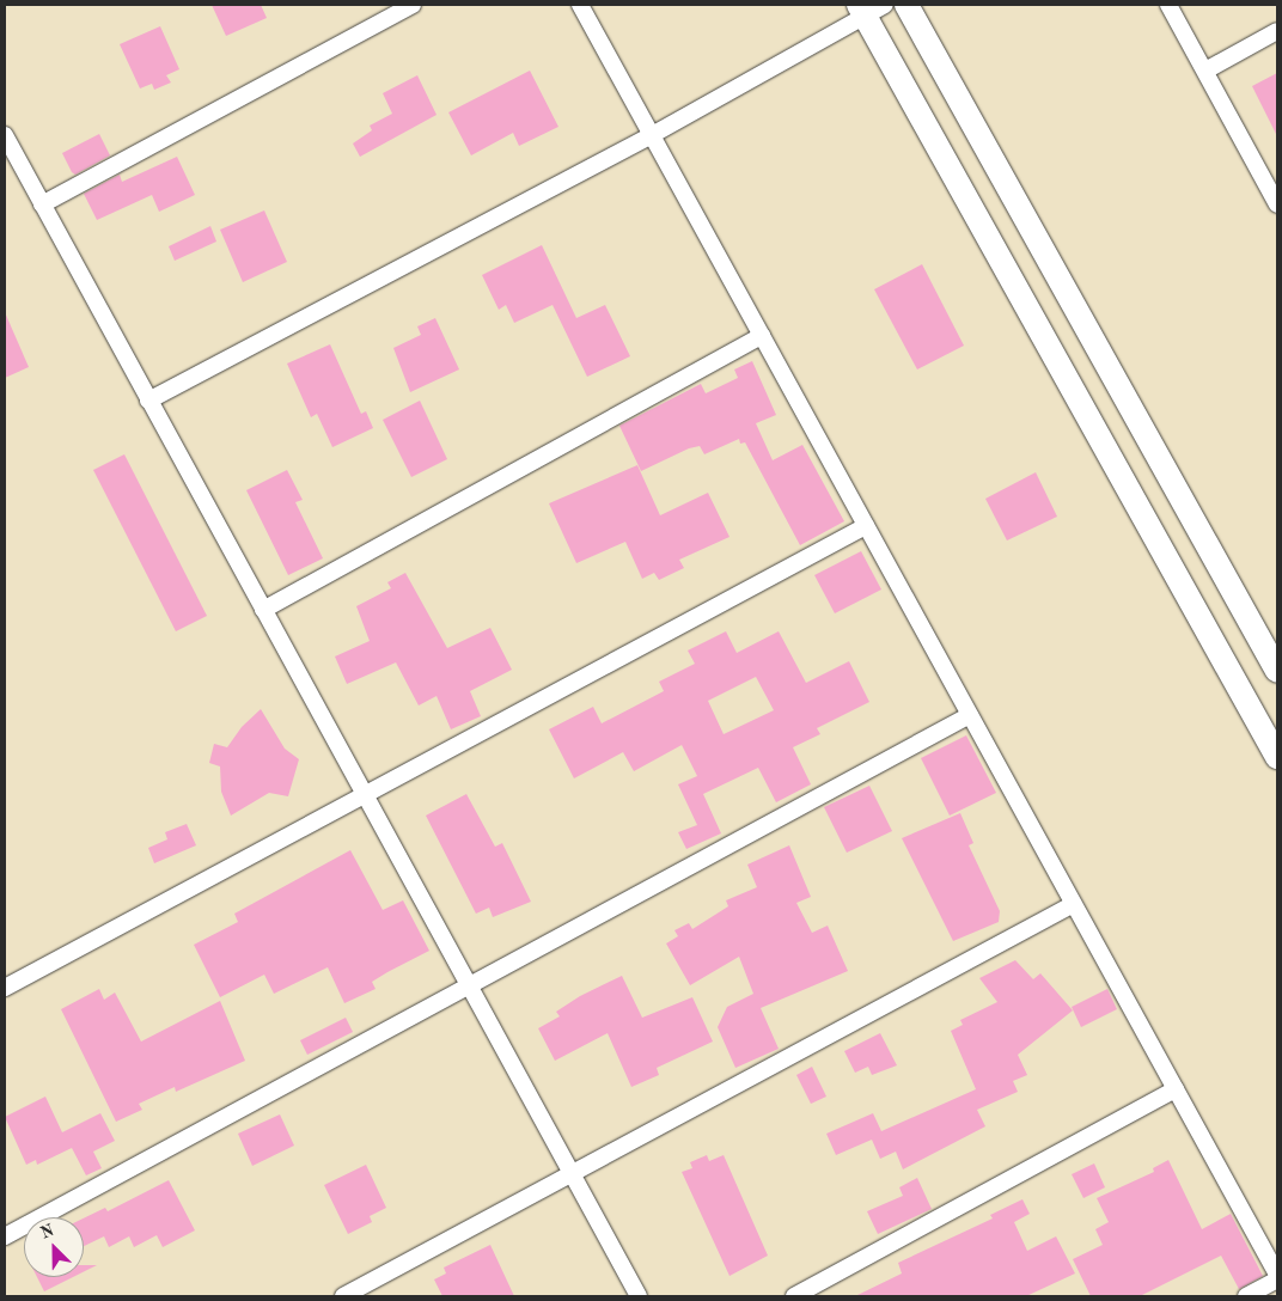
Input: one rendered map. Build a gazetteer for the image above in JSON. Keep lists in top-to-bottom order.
{
  "north": "top left"
}
